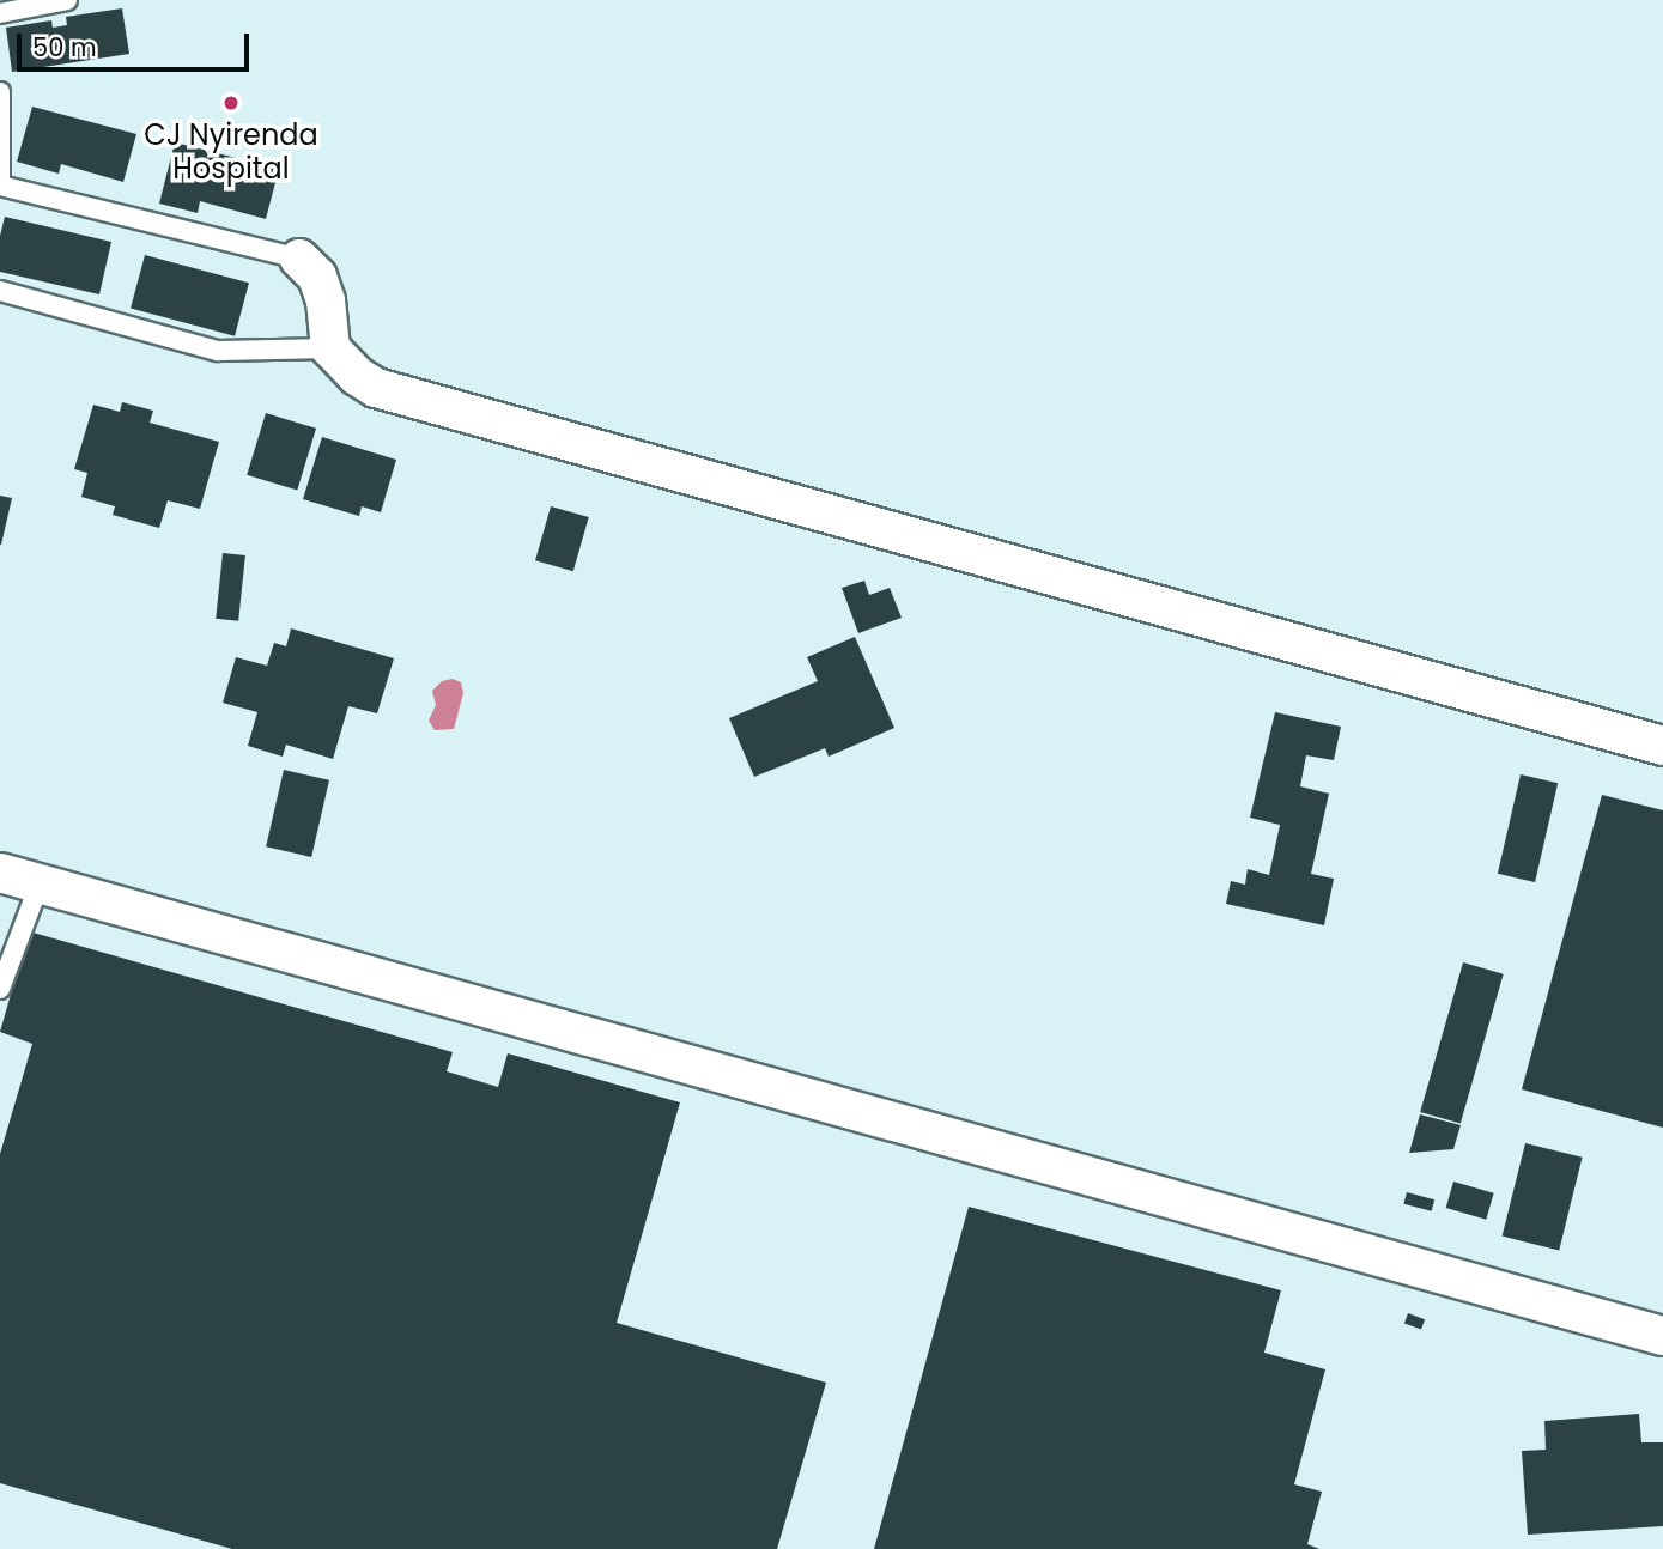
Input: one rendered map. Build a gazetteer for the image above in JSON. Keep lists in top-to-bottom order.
{
  "places": ["CJ Nyirenda Hospital"],
  "scale_bar": "50 m"
}
